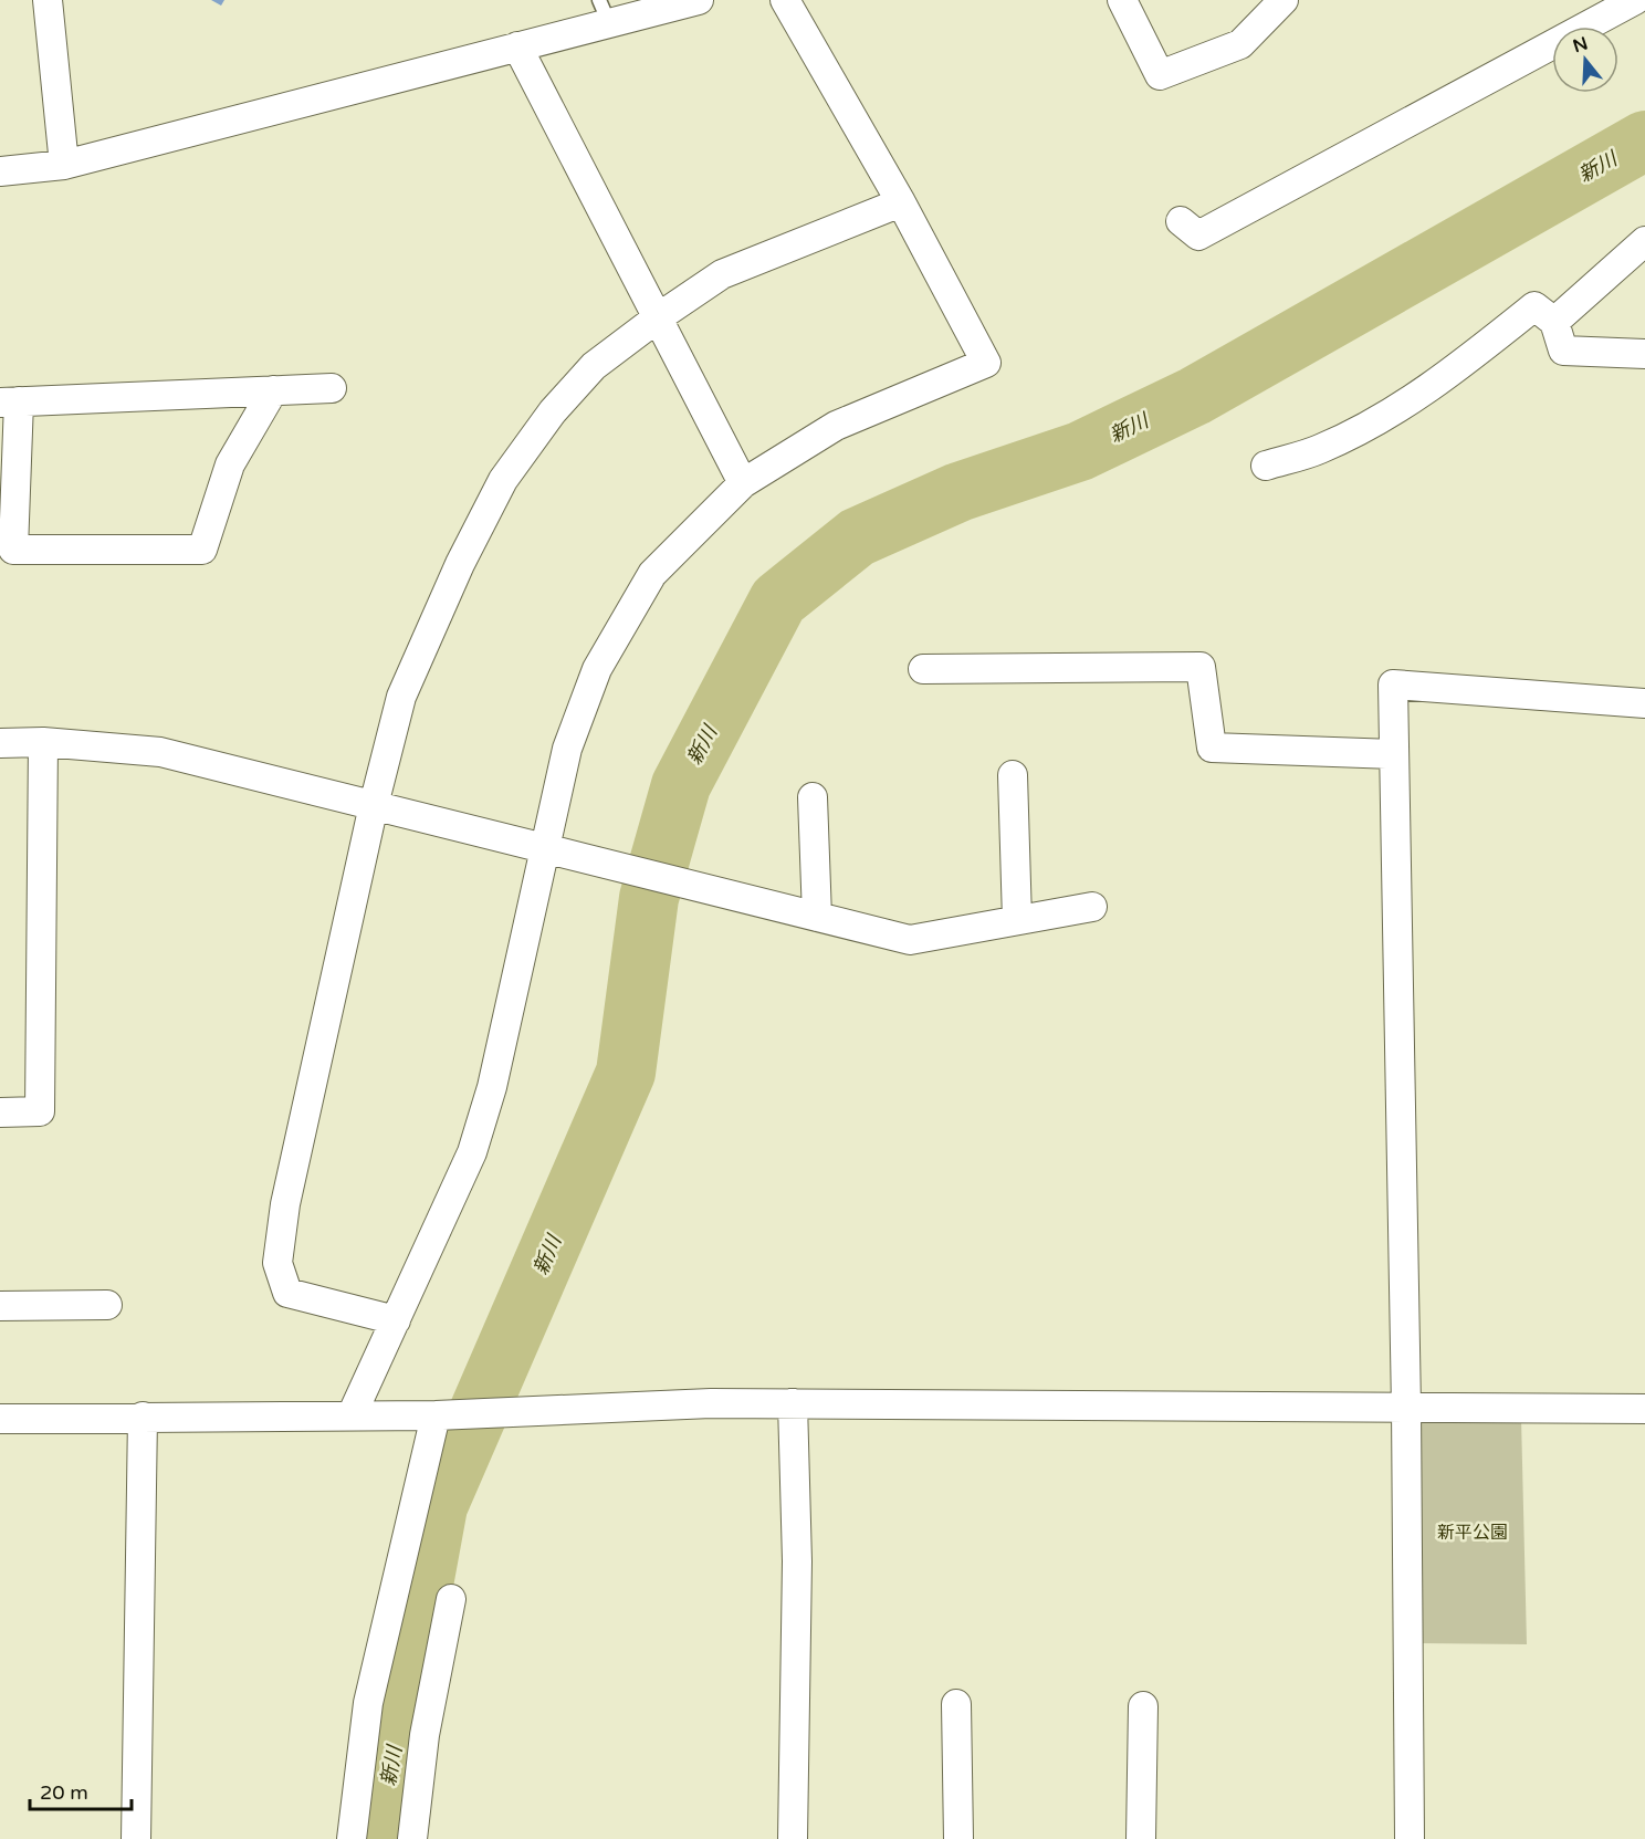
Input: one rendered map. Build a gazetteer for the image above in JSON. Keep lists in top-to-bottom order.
{
  "water": ["新川"],
  "parks": ["新平公園"],
  "scale_bar": "20 m",
  "north": "top"
}
